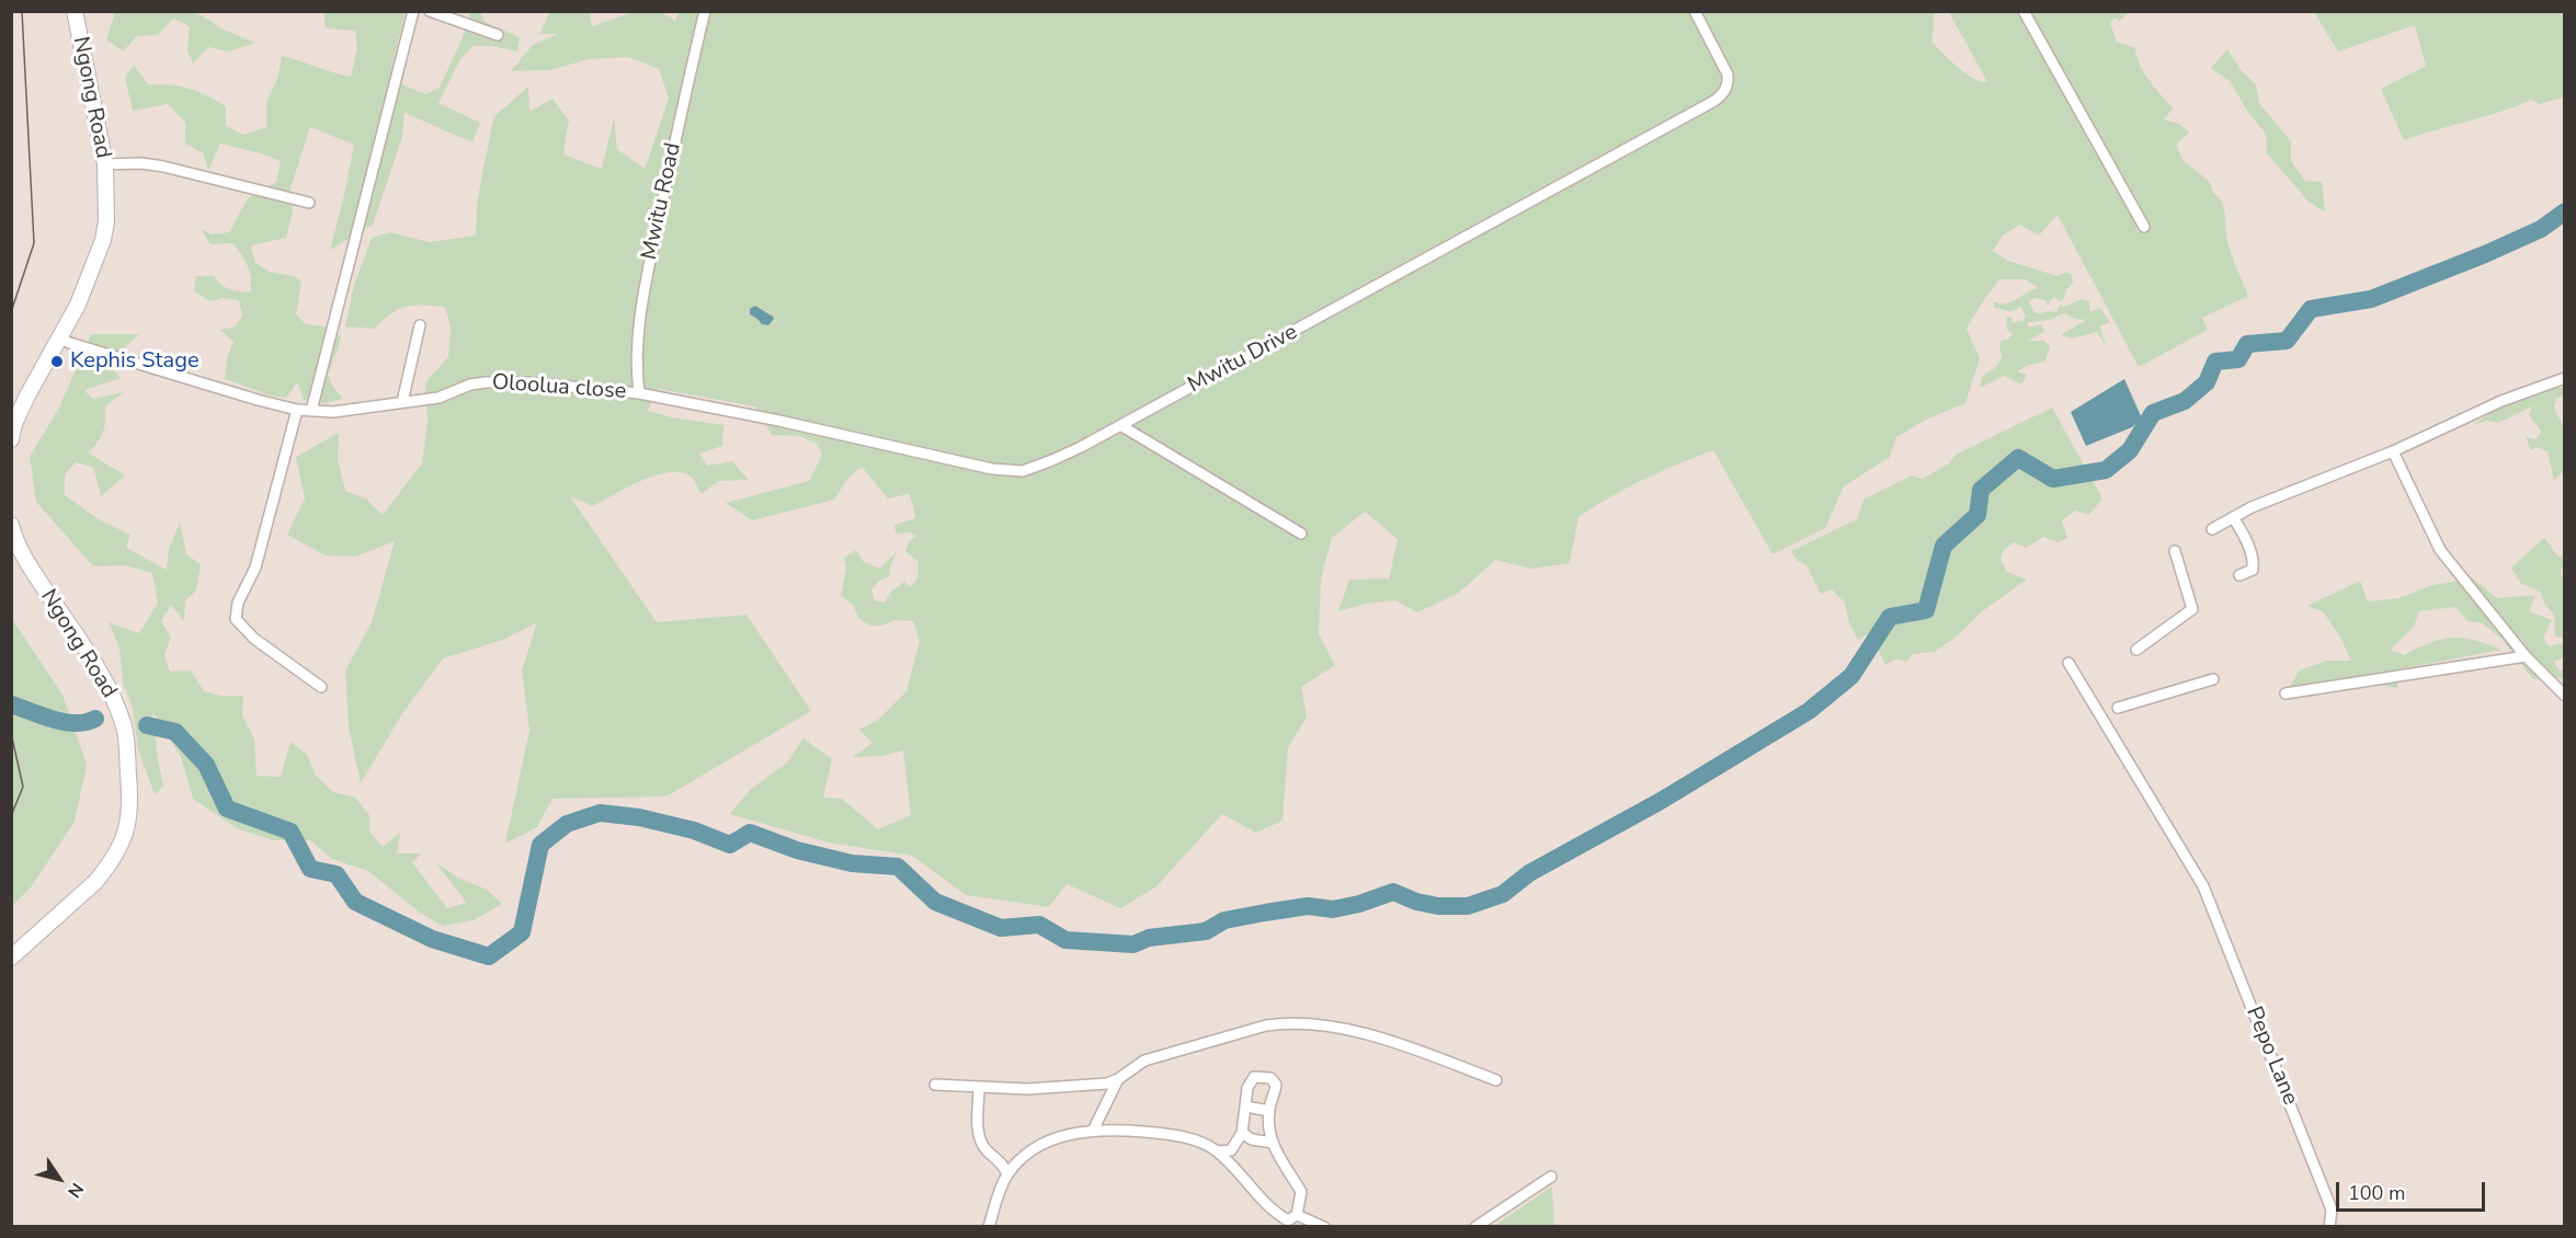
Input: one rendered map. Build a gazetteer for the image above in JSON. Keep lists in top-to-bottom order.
{
  "streets": {
    "main road": ["Ngong Road"],
    "street": [
      "Mwitu Road",
      "Mwitu Drive",
      "Oloolua close",
      "Pepo Lane"
    ]
  },
  "crossings": [
    ["Ngong Road", "Oloolua close"],
    ["Mwitu Road", "Mwitu Drive"],
    ["Mwitu Road", "Oloolua close"],
    ["Mwitu Drive", "Oloolua close"]
  ],
  "places": ["Kephis Stage"],
  "scale_bar": "100 m",
  "north": "bottom right"
}
